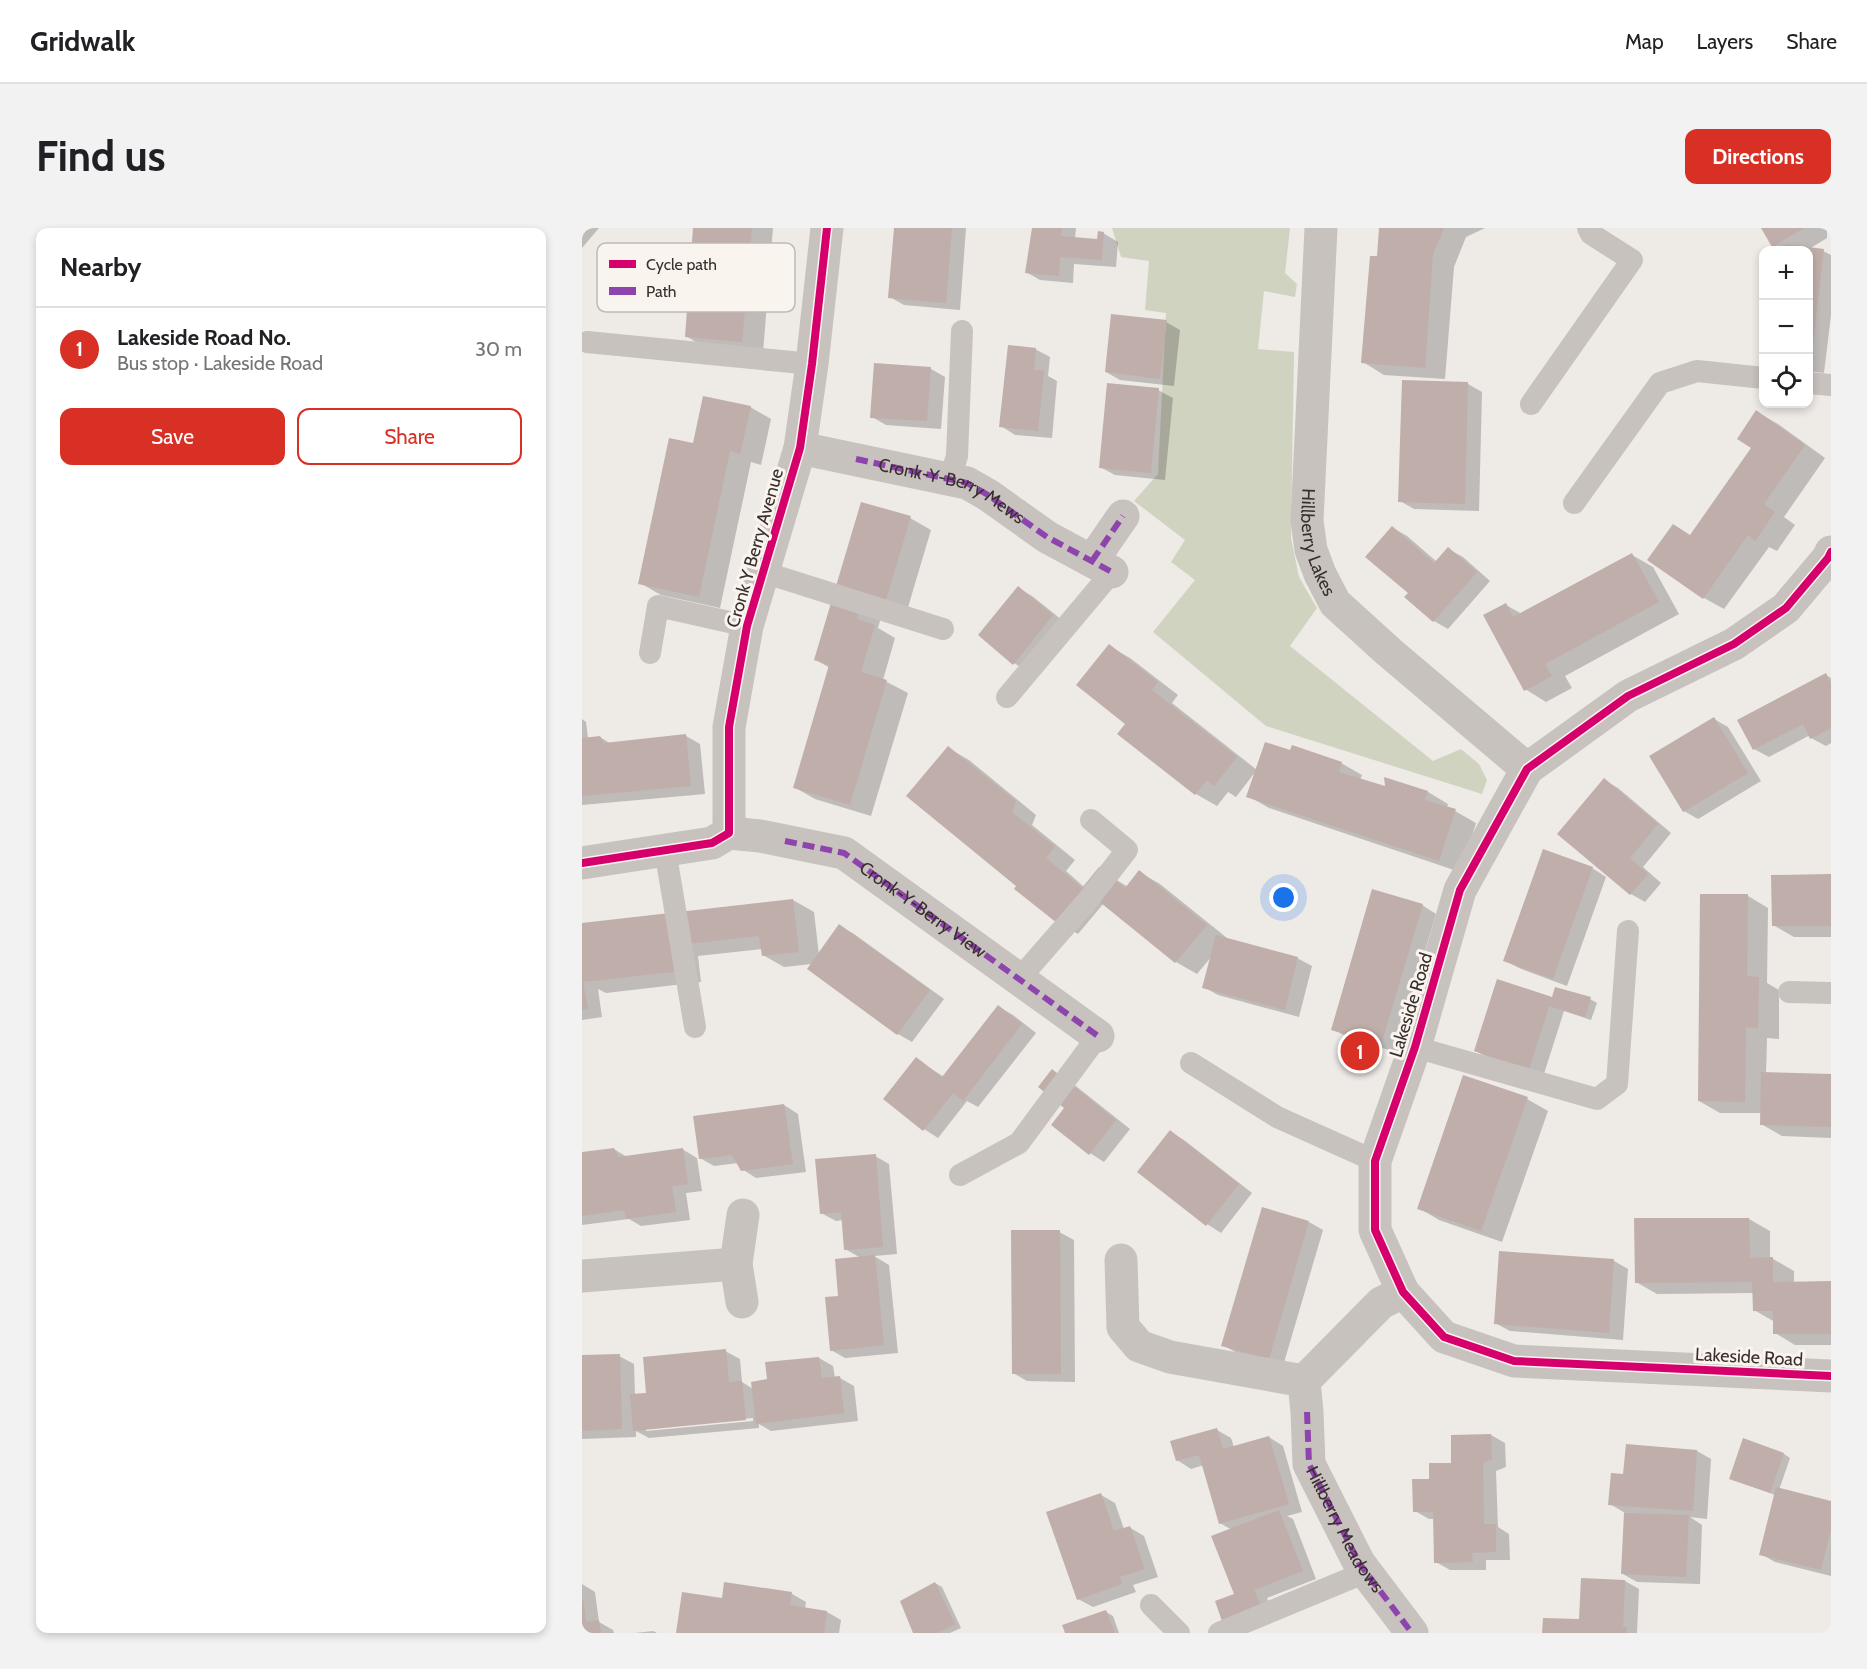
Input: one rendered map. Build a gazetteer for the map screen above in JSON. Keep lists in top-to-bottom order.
{
  "streets": {
    "street": [
      "Cronk-Y-Berry Mews",
      "Hillberry Lakes",
      "Cronk Y Berry Avenue",
      "Cronk-Y-Berry View",
      "Lakeside Road",
      "Hillberry Meadows"
    ]
  },
  "crossings": [
    ["Cronk-Y-Berry Mews", "Cronk Y Berry Avenue"],
    ["Hillberry Lakes", "Lakeside Road"],
    ["Cronk Y Berry Avenue", "Cronk-Y-Berry View"]
  ],
  "legend": ["Cycle path", "Path"],
  "page": {
    "header": "Gridwalk",
    "nav": ["Map", "Layers", "Share"],
    "buttons": [
      "Directions",
      ["Save", "Share"]
    ],
    "title": "Find us",
    "heading": "Nearby",
    "map_buttons": ["+", "−"],
    "list": [
      {
        "mark": "1",
        "name": "Lakeside Road No.",
        "note": "Bus stop · Lakeside Road",
        "value": "30 m"
      }
    ],
    "pins": "1"
  }
}
